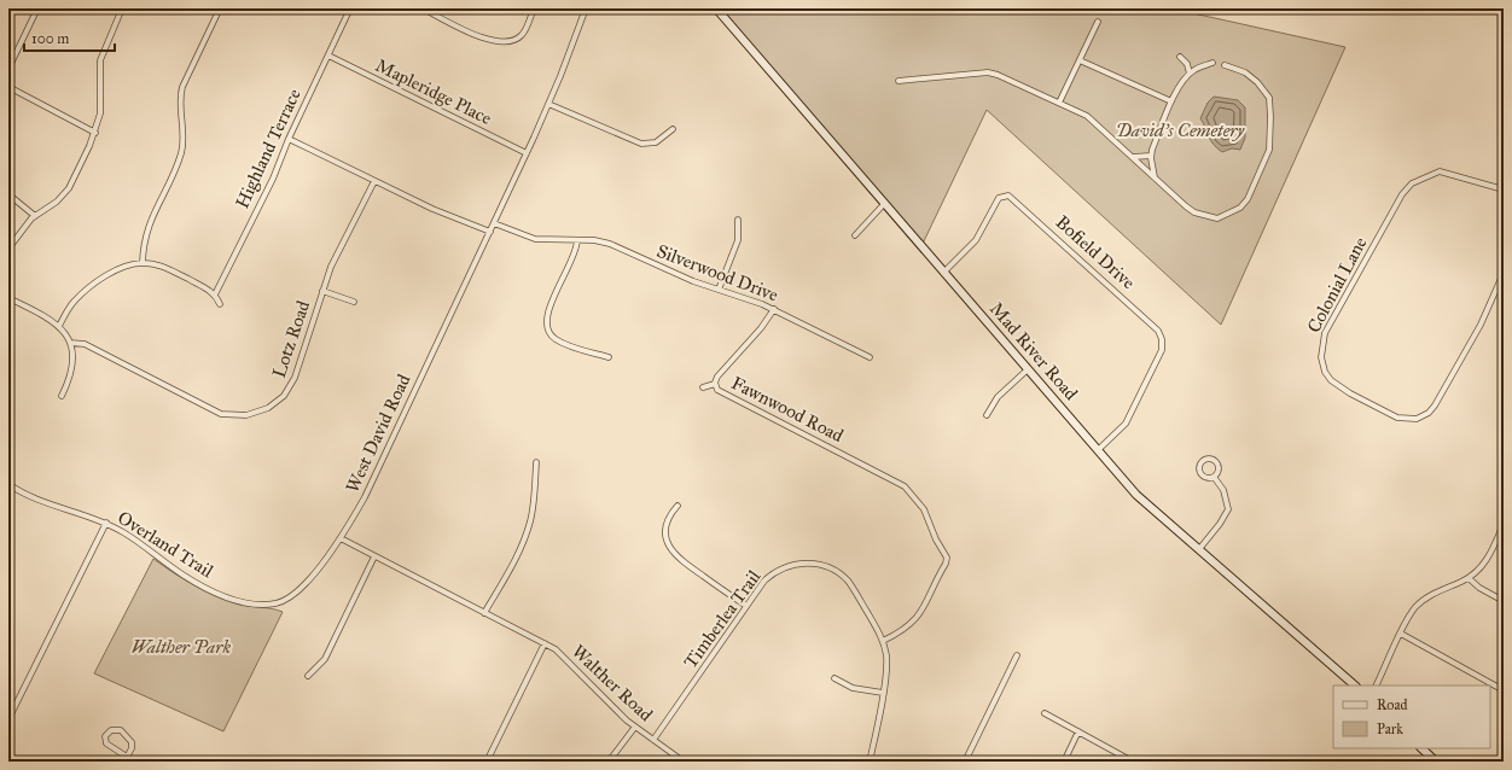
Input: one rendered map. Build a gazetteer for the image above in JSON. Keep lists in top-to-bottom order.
{
  "streets": {
    "street": [
      "Mapleridge Place",
      "Highland Terrace",
      "Bofield Drive",
      "Silverwood Drive",
      "Colonial Lane",
      "Lotz Road",
      "Mad River Road",
      "Fawnwood Road",
      "West David Road",
      "Overland Trail",
      "Timberlea Trail",
      "Walther Road"
    ]
  },
  "crossings": [
    ["Mapleridge Place", "Highland Terrace"],
    ["Mapleridge Place", "West David Road"],
    ["Bofield Drive", "Mad River Road"],
    ["Silverwood Drive", "Fawnwood Road"],
    ["Silverwood Drive", "West David Road"],
    ["Fawnwood Road", "Timberlea Trail"],
    ["West David Road", "Overland Trail"],
    ["Timberlea Trail", "Walther Road"]
  ],
  "parks": ["David's Cemetery", "Walther Park"],
  "legend": ["Road", "Park"],
  "scale_bar": "100 m"
}
